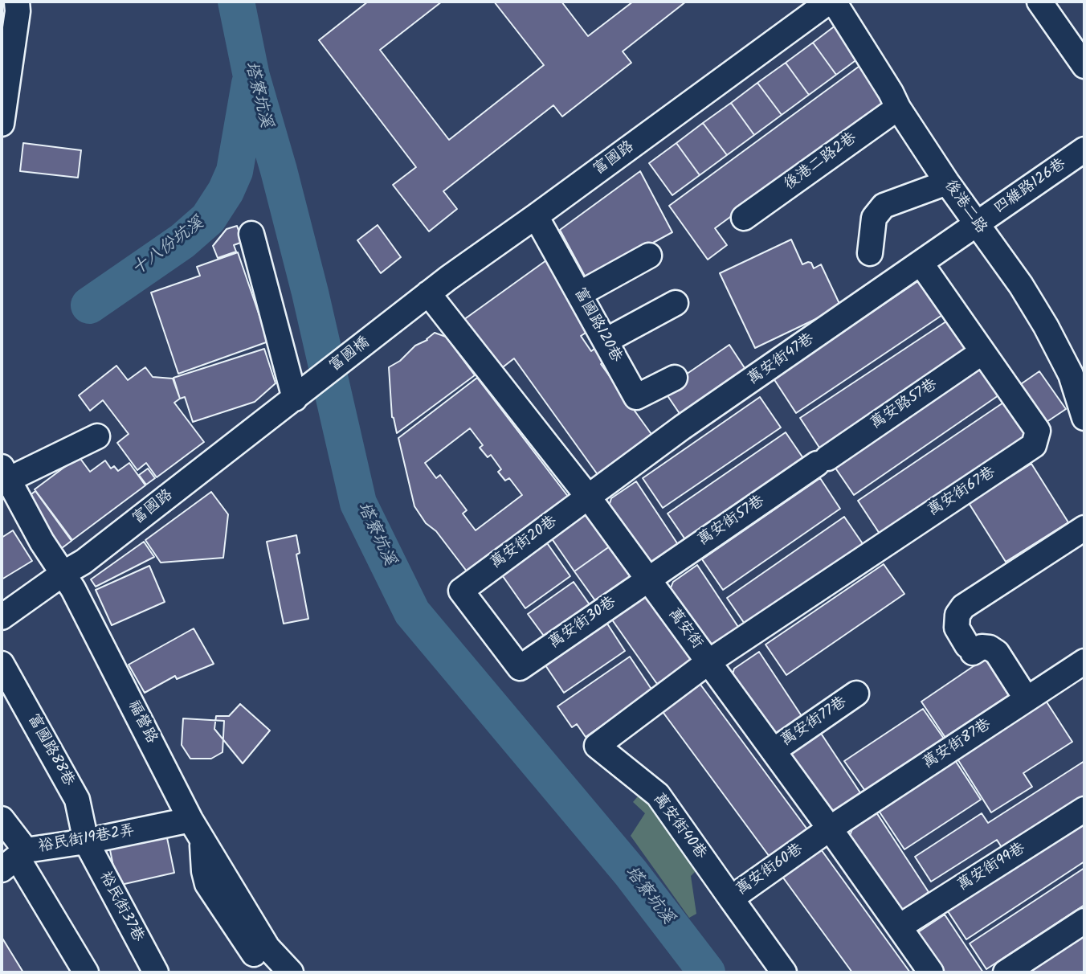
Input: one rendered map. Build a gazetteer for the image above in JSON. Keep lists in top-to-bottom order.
{
  "streets": {
    "street": [
      "富國路",
      "後港二路2巷",
      "四維路126巷",
      "後港二路",
      "富國路120巷",
      "富國橋",
      "萬安街47巷",
      "萬安路57巷",
      "萬安街67巷",
      "萬安街57巷",
      "萬安街20巷",
      "萬安街30巷",
      "萬安街",
      "福營路",
      "萬安街77巷",
      "萬安街87巷",
      "富國路88巷",
      "萬安街40巷",
      "裕民街19巷2弄",
      "萬安街99巷",
      "萬安街60巷",
      "裕民街37巷"
    ]
  },
  "crossings": [
    ["富國路", "富國路120巷"],
    ["富國路", "富國橋"],
    ["富國路", "萬安街"],
    ["富國路", "福營路"],
    ["後港二路2巷", "後港二路"],
    ["四維路126巷", "後港二路"],
    ["四維路126巷", "萬安街47巷"],
    ["後港二路", "萬安街47巷"],
    ["萬安街47巷", "萬安街67巷"],
    ["萬安街47巷", "萬安街20巷"],
    ["萬安街47巷", "萬安街"],
    ["萬安路57巷", "萬安街67巷"],
    ["萬安路57巷", "萬安街57巷"],
    ["萬安街67巷", "萬安街"],
    ["萬安街67巷", "萬安街40巷"],
    ["萬安街57巷", "萬安街30巷"],
    ["萬安街57巷", "萬安街"],
    ["萬安街20巷", "萬安街30巷"],
    ["萬安街20巷", "萬安街"],
    ["萬安街30巷", "萬安街"],
    ["萬安街", "萬安街77巷"],
    ["萬安街", "萬安街87巷"],
    ["萬安街", "萬安街40巷"],
    ["萬安街", "萬安街99巷"],
    ["萬安街", "萬安街60巷"],
    ["福營路", "裕民街19巷2弄"],
    ["萬安街87巷", "萬安街60巷"],
    ["富國路88巷", "裕民街19巷2弄"],
    ["富國路88巷", "裕民街37巷"],
    ["萬安街40巷", "萬安街60巷"],
    ["裕民街19巷2弄", "裕民街37巷"]
  ],
  "water": ["塔寮坑溪", "十八份坑溪"]
}
